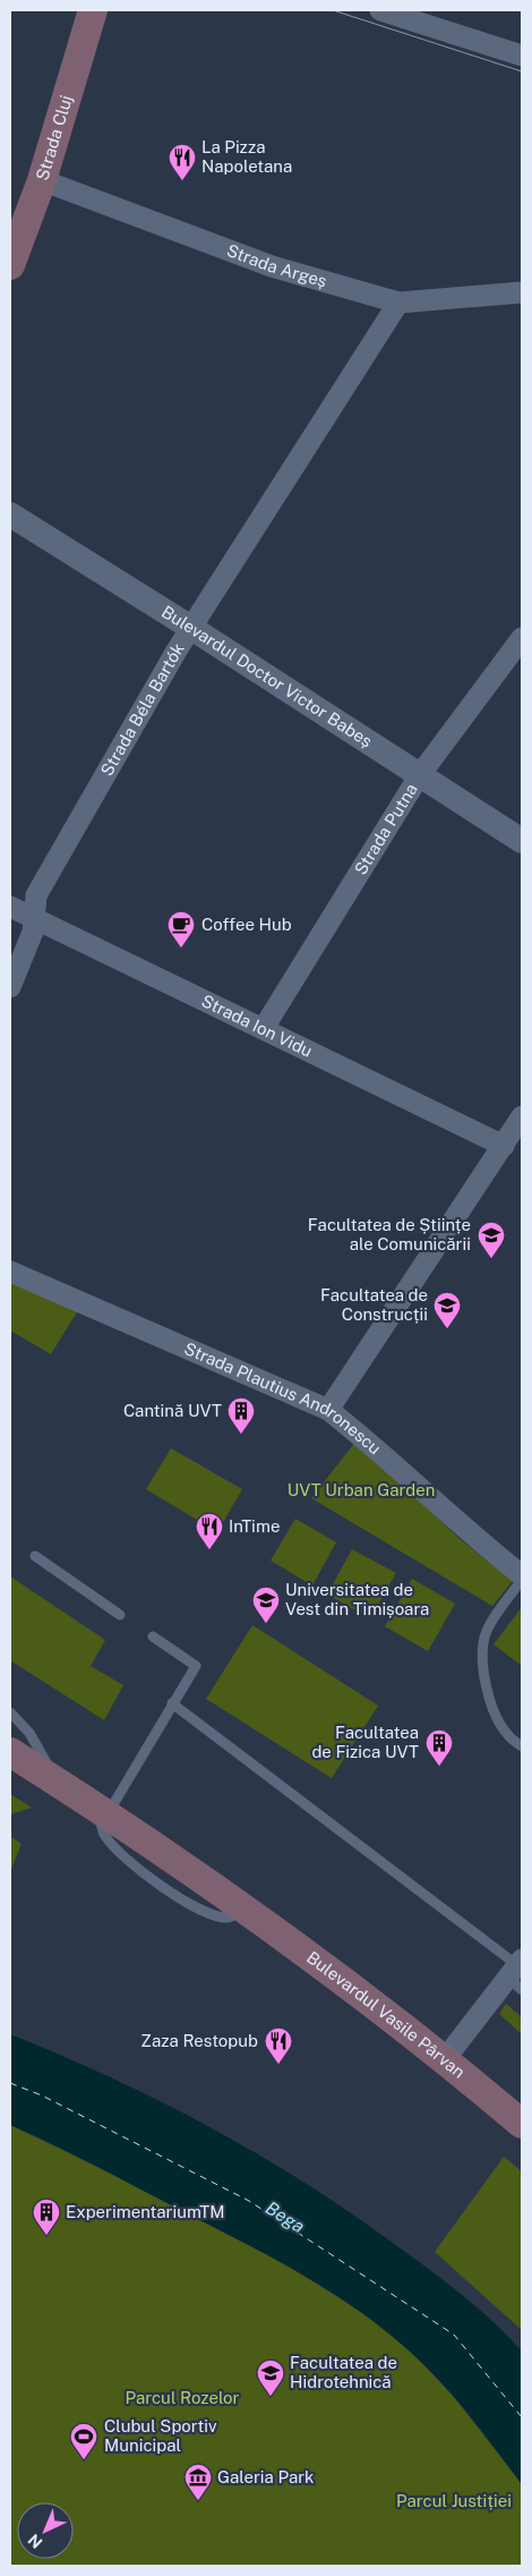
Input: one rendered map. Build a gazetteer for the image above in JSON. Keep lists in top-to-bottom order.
{
  "streets": {
    "main road": ["Strada Cluj", "Bulevardul Vasile Pârvan"],
    "street": [
      "Strada Argeș",
      "Bulevardul Doctor Victor Babeș",
      "Strada Béla Bartók",
      "Strada Putna",
      "Strada Ion Vidu",
      "Strada Plautius Andronescu"
    ]
  },
  "crossings": [
    ["Strada Cluj", "Strada Argeș"],
    ["Strada Argeș", "Strada Béla Bartók"],
    ["Bulevardul Doctor Victor Babeș", "Strada Béla Bartók"],
    ["Bulevardul Doctor Victor Babeș", "Strada Putna"],
    ["Strada Béla Bartók", "Strada Ion Vidu"],
    ["Strada Putna", "Strada Ion Vidu"]
  ],
  "water": ["Bega"],
  "parks": ["UVT Urban Garden", "Parcul Rozelor", "Parcul Justiției"],
  "places": {
    "restaurant": ["La Pizza Napoletana", "InTime", "Zaza Restopub"],
    "cafe": ["Coffee Hub"],
    "school or university": [
      "Facultatea de Științe ale Comunicării",
      "Facultatea de Construcții",
      "Universitatea de Vest din Timișoara",
      "Facultatea de Hidrotehnică"
    ],
    "building": ["Cantină UVT", "Facultatea de Fizica UVT", "ExperimentariumTM"],
    "sports": ["Clubul Sportiv Municipal"],
    "museum": ["Galeria Park"]
  },
  "north": "bottom left"
}
